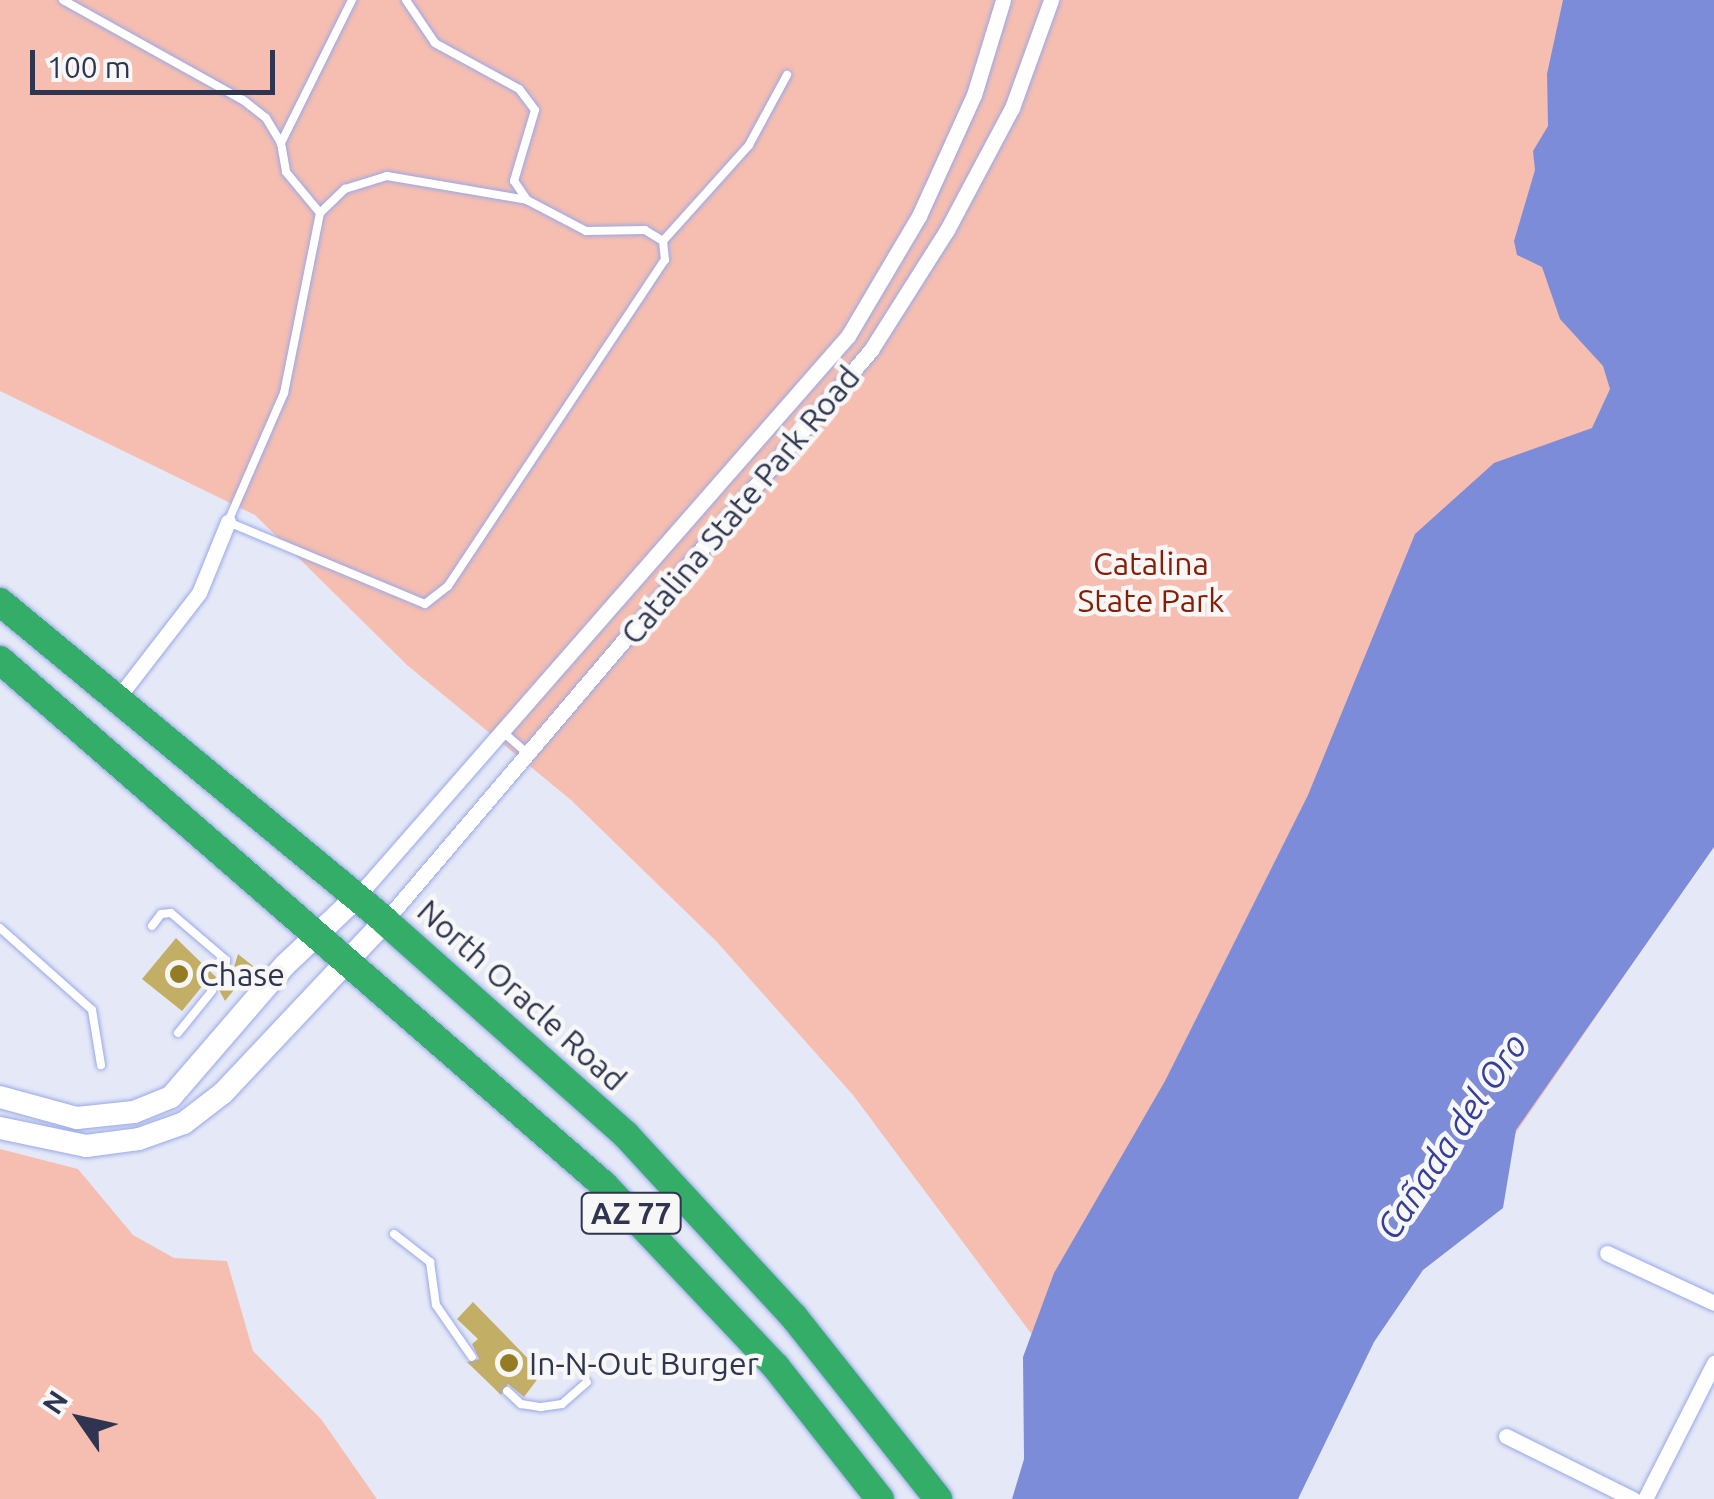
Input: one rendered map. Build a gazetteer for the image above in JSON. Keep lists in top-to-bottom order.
{
  "streets": {
    "highway": ["North Oracle Road", "AZ 77"],
    "street": ["Catalina State Park Road"]
  },
  "crossings": [
    ["Catalina State Park Road", "North Oracle Road"],
    ["Catalina State Park Road", "AZ 77"]
  ],
  "water": ["Cañada del Oro"],
  "parks": ["Catalina State Park"],
  "places": ["Chase", "In-N-Out Burger"],
  "scale_bar": "100 m",
  "north": "top left"
}
